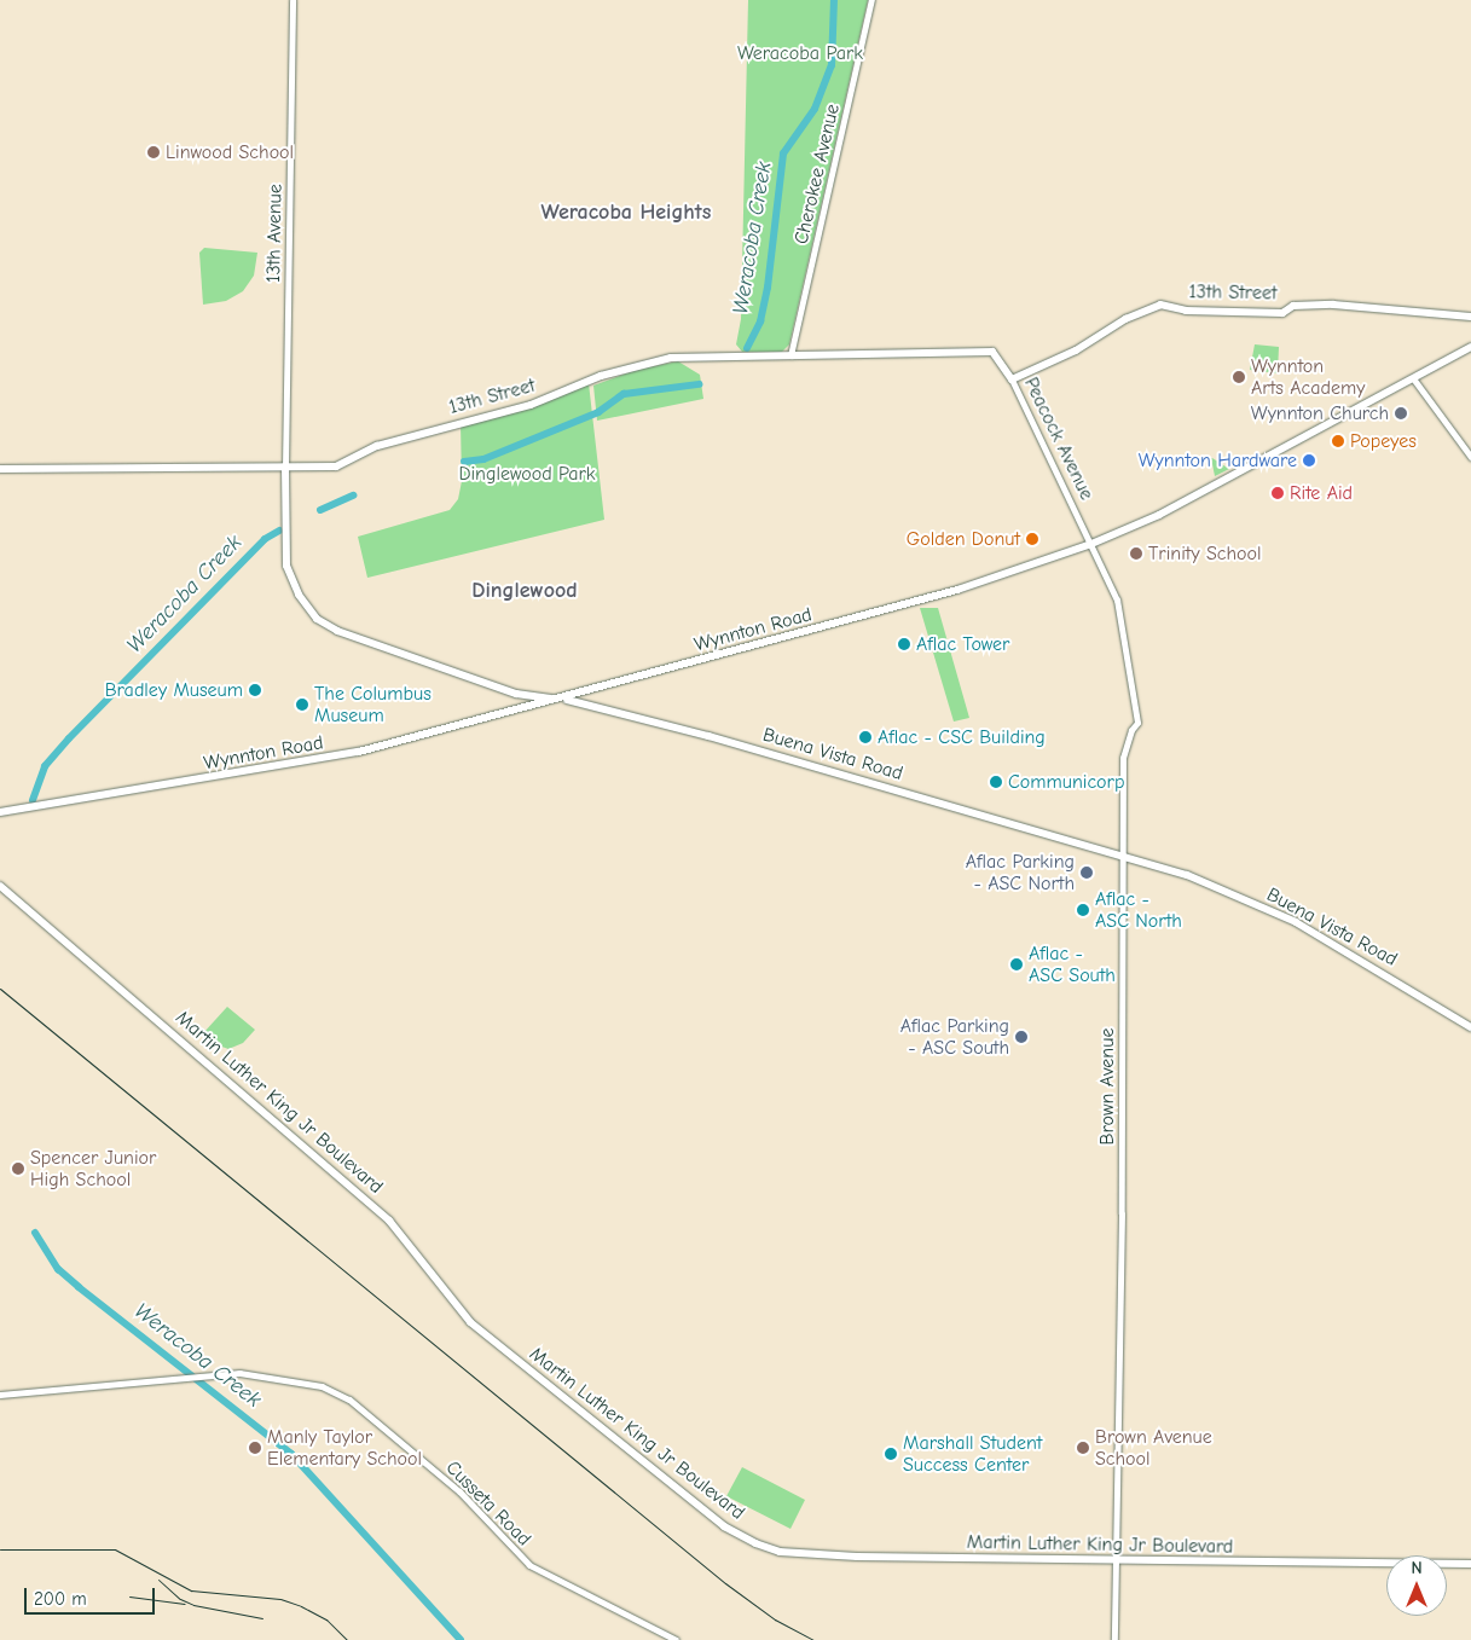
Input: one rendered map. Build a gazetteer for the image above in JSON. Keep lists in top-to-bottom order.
{
  "streets": {
    "main road": [
      "13th Street",
      "Peacock Avenue",
      "Wynnton Road",
      "Buena Vista Road",
      "Martin Luther King Jr Boulevard"
    ],
    "street": [
      "Cherokee Avenue",
      "13th Avenue",
      "Brown Avenue",
      "Cusseta Road"
    ]
  },
  "crossings": [
    ["Cherokee Avenue", "13th Street"],
    ["13th Avenue", "13th Street"],
    ["13th Avenue", "Buena Vista Road"],
    ["13th Street", "Peacock Avenue"],
    ["13th Street", "Buena Vista Road"],
    ["Peacock Avenue", "Wynnton Road"],
    ["Peacock Avenue", "Brown Avenue"],
    ["Wynnton Road", "Buena Vista Road"],
    ["Wynnton Road", "Brown Avenue"],
    ["Buena Vista Road", "Brown Avenue"],
    ["Brown Avenue", "Martin Luther King Jr Boulevard"]
  ],
  "districts": ["Weracoba Heights", "Dinglewood"],
  "water": ["Weracoba Creek"],
  "parks": ["Weracoba Park", "Dinglewood Park"],
  "places": [
    "Linwood School",
    "Wynnton Arts Academy",
    "Wynnton Church",
    "Popeyes",
    "Wynnton Hardware",
    "Rite Aid",
    "Golden Donut",
    "Trinity School",
    "Aflac Tower",
    "Bradley Museum",
    "The Columbus Museum",
    "Aflac - CSC Building",
    "Communicorp",
    "Aflac Parking - ASC North",
    "Aflac - ASC North",
    "Aflac - ASC South",
    "Aflac Parking - ASC South",
    "Spencer Junior High School",
    "Manly Taylor Elementary School",
    "Brown Avenue School",
    "Marshall Student Success Center"
  ],
  "scale_bar": "200 m",
  "north": "top"
}
